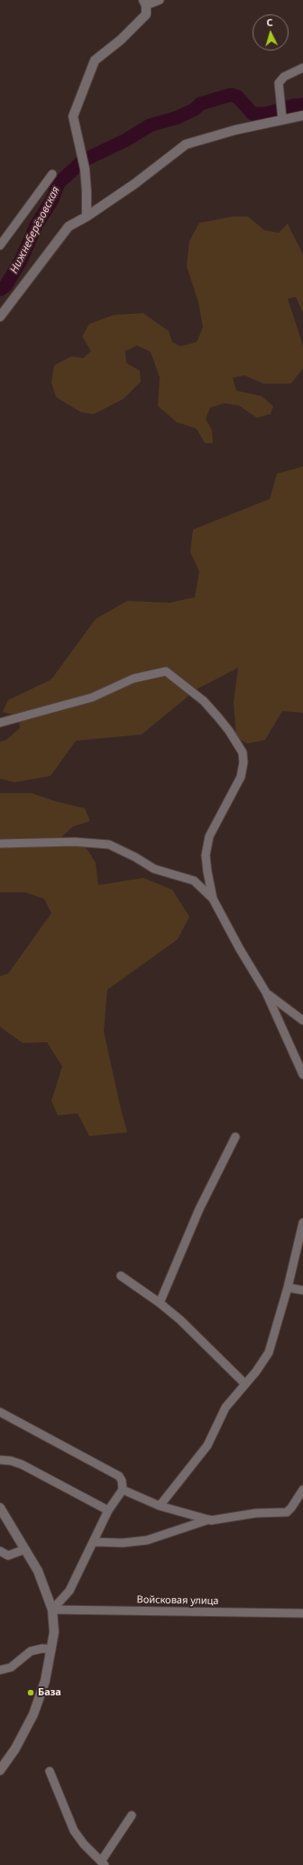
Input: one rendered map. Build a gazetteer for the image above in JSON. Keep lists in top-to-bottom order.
{
  "streets": {
    "street": ["Войсковая улица"]
  },
  "water": ["Нижнеберёзовская"],
  "places": ["База"],
  "north": "top"
}
